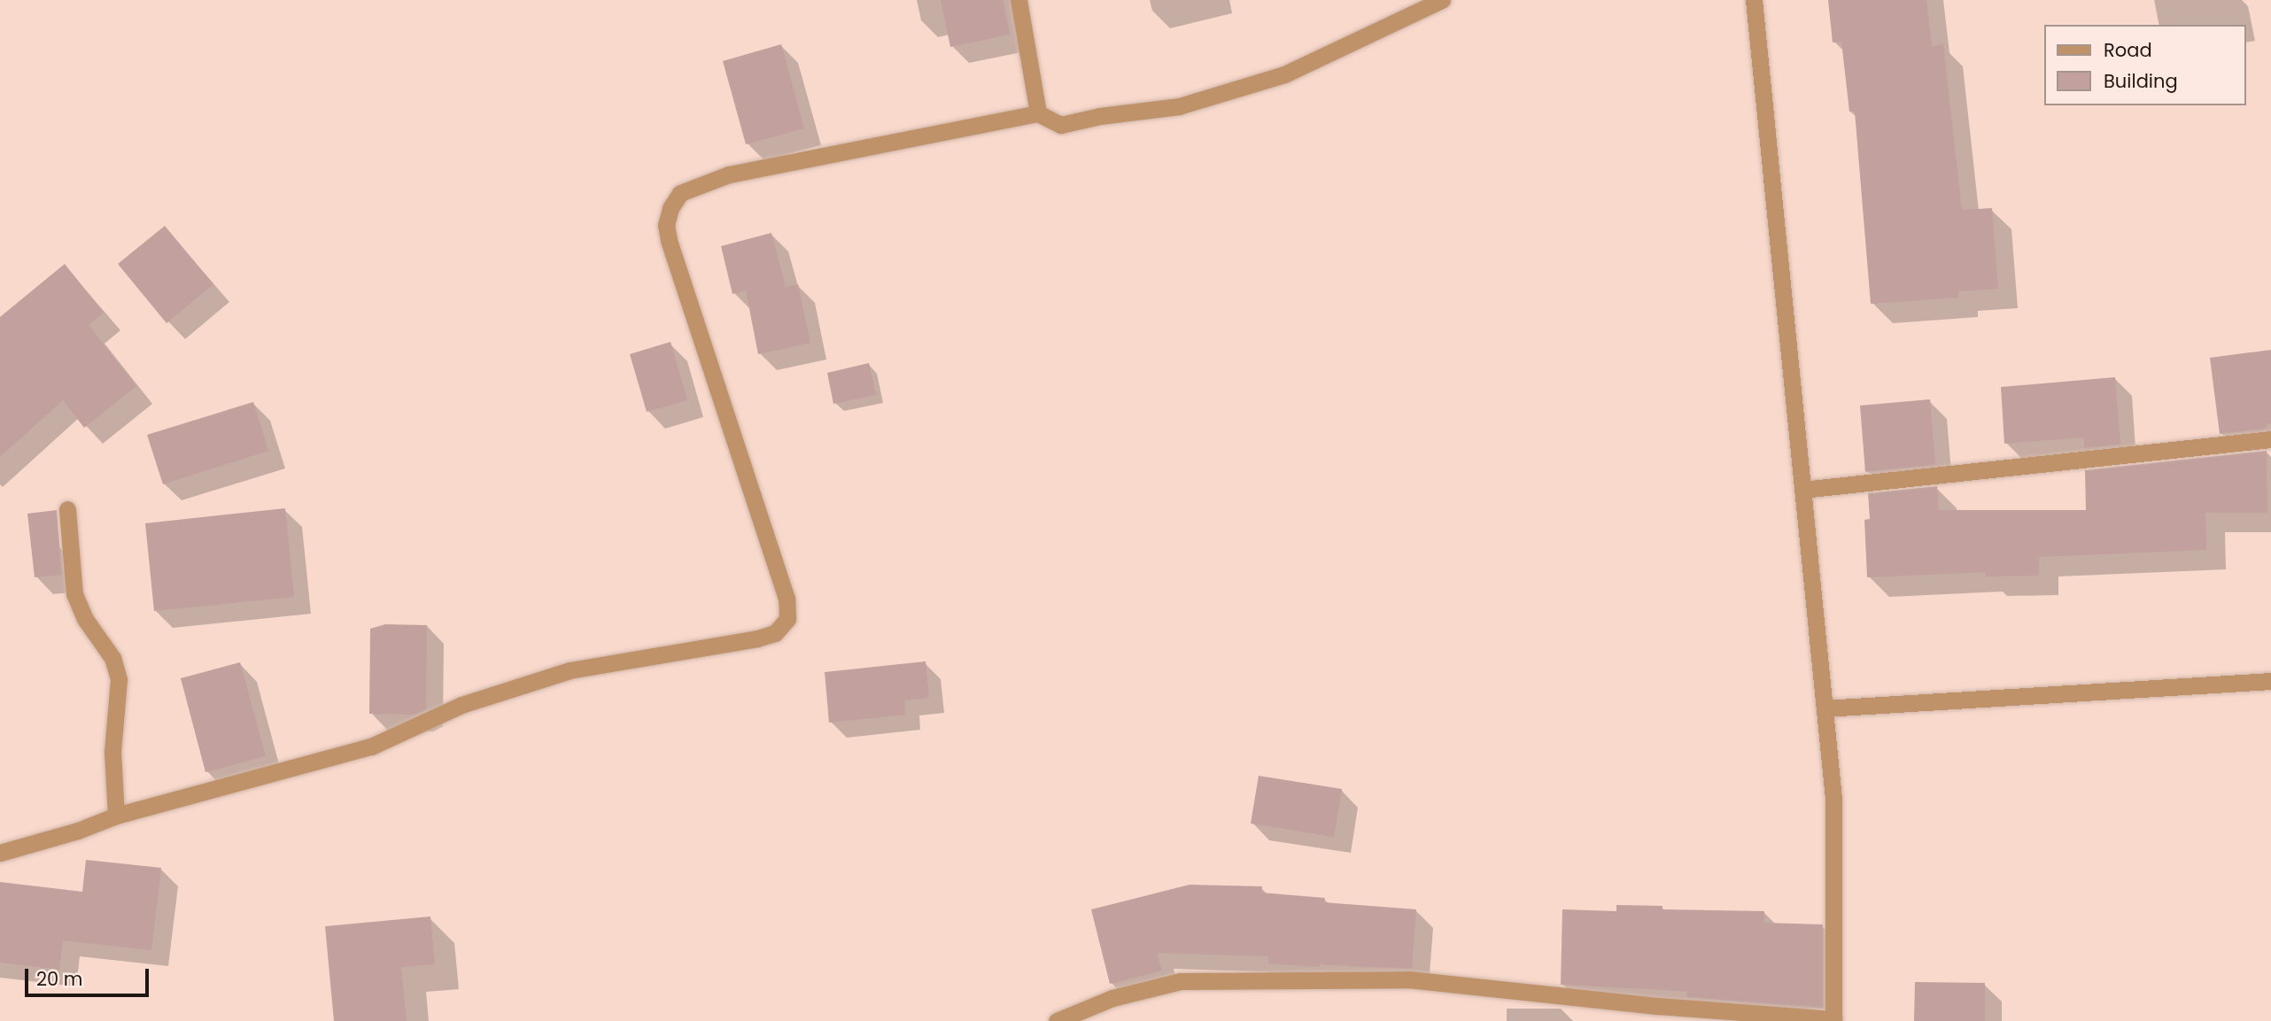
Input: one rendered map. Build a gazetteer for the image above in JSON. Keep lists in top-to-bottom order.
{
  "legend": ["Road", "Building"],
  "scale_bar": "20 m"
}
